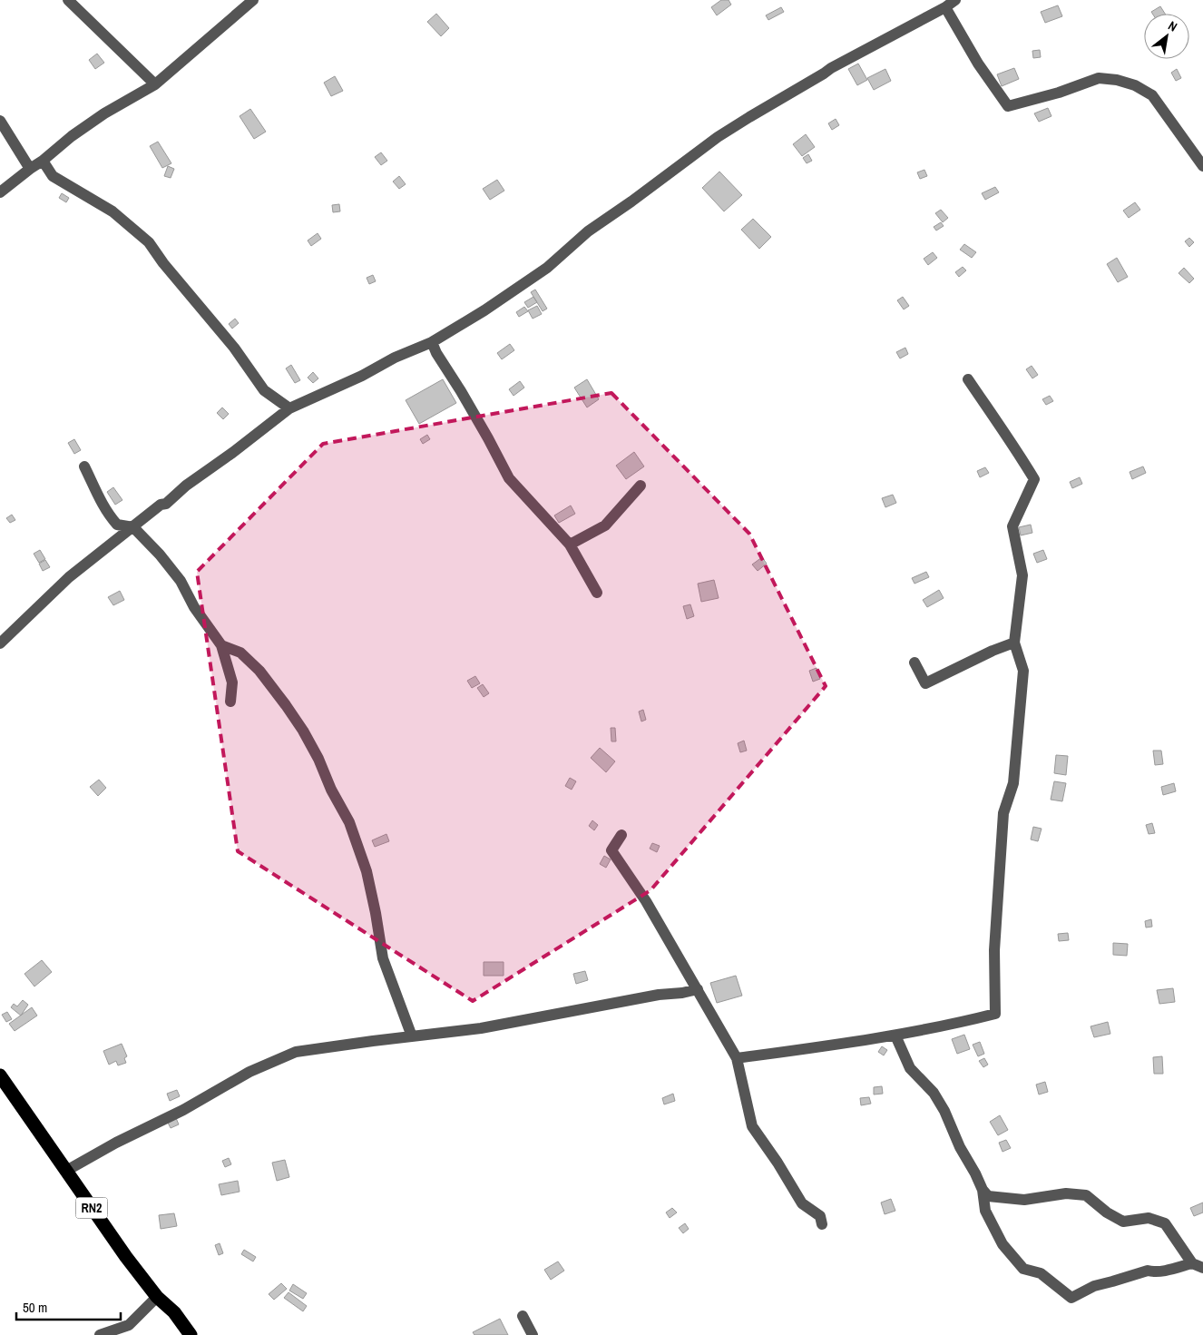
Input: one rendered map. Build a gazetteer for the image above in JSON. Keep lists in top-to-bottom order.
{
  "streets": {
    "highway": ["RN2"]
  },
  "scale_bar": "50 m",
  "north": "top right"
}
